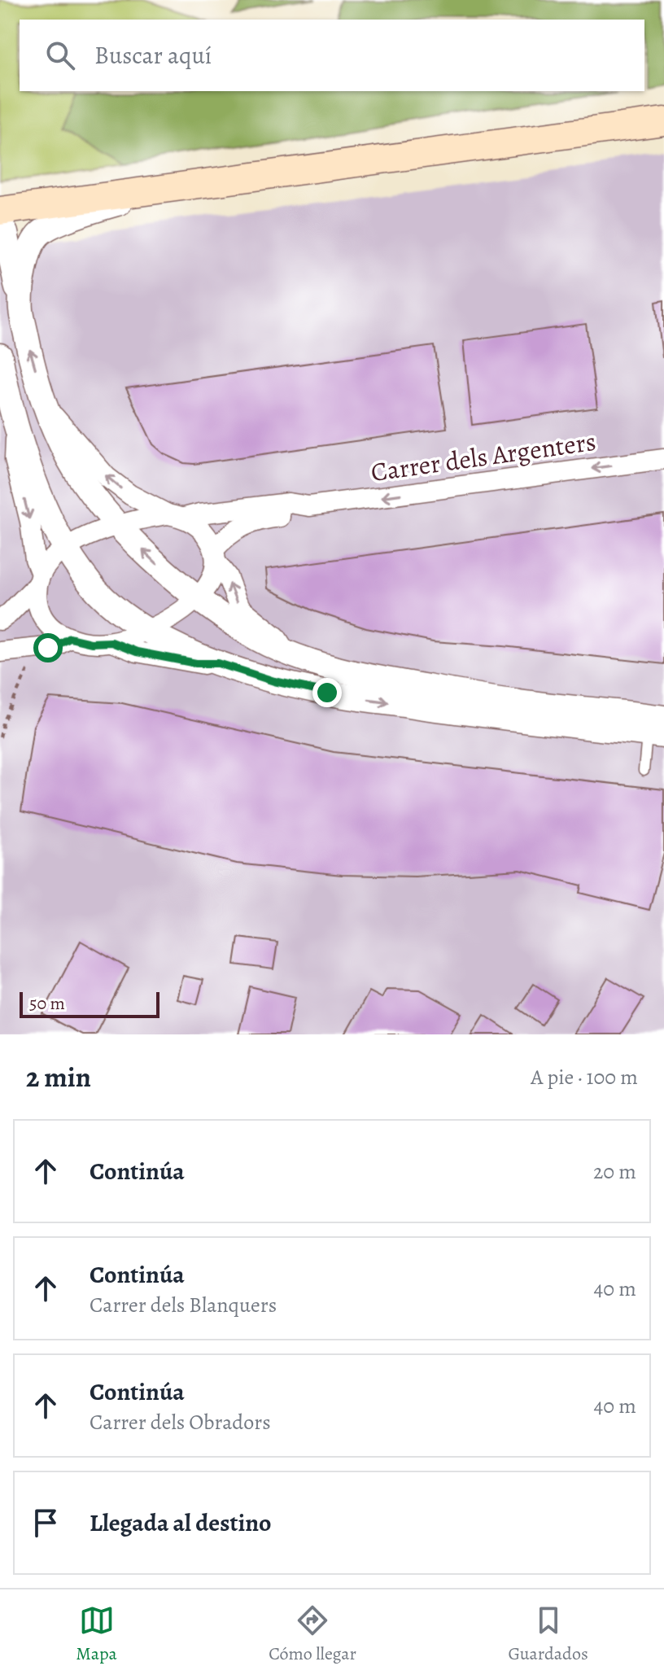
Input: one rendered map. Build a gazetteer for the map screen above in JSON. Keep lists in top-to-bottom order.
{
  "streets": {
    "street": ["Carrer dels Argenters"]
  },
  "one_way": ["Carrer dels Argenters"],
  "scale_bar": "50 m",
  "page": {
    "search": "Buscar aquí",
    "scale": "50 m",
    "heading": ["2 min", "A pie · 100 m"],
    "list": [
      ["Continúa", "20 m"],
      ["Continúa", "Carrer dels Blanquers", "40 m"],
      ["Continúa", "Carrer dels Obradors", "40 m"],
      "Llegada al destino"
    ],
    "nav": ["Mapa", "Cómo llegar", "Guardados"]
  }
}
